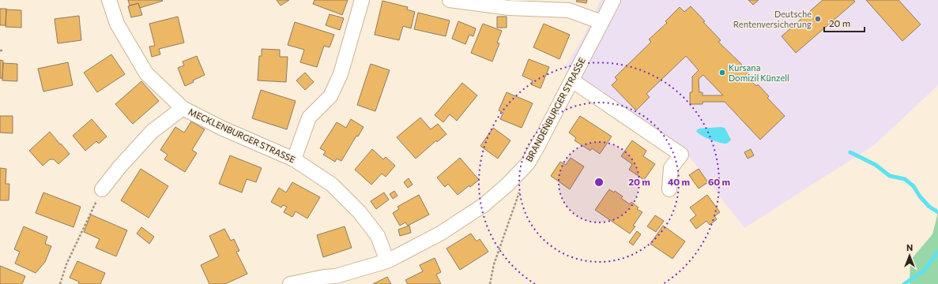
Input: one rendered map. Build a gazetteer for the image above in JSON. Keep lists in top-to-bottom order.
{
  "streets": {
    "street": ["BRANDENBURGER STRASSE", "MECKLENBURGER STRASSE"]
  },
  "crossings": [
    ["BRANDENBURGER STRASSE", "MECKLENBURGER STRASSE"]
  ],
  "places": ["Deutsche Rentenversicherung", "Kursana Domizil Künzell"],
  "scale_bar": "20 m",
  "north": "top",
  "rings": ["20 m", "40 m", "60 m"]
}
